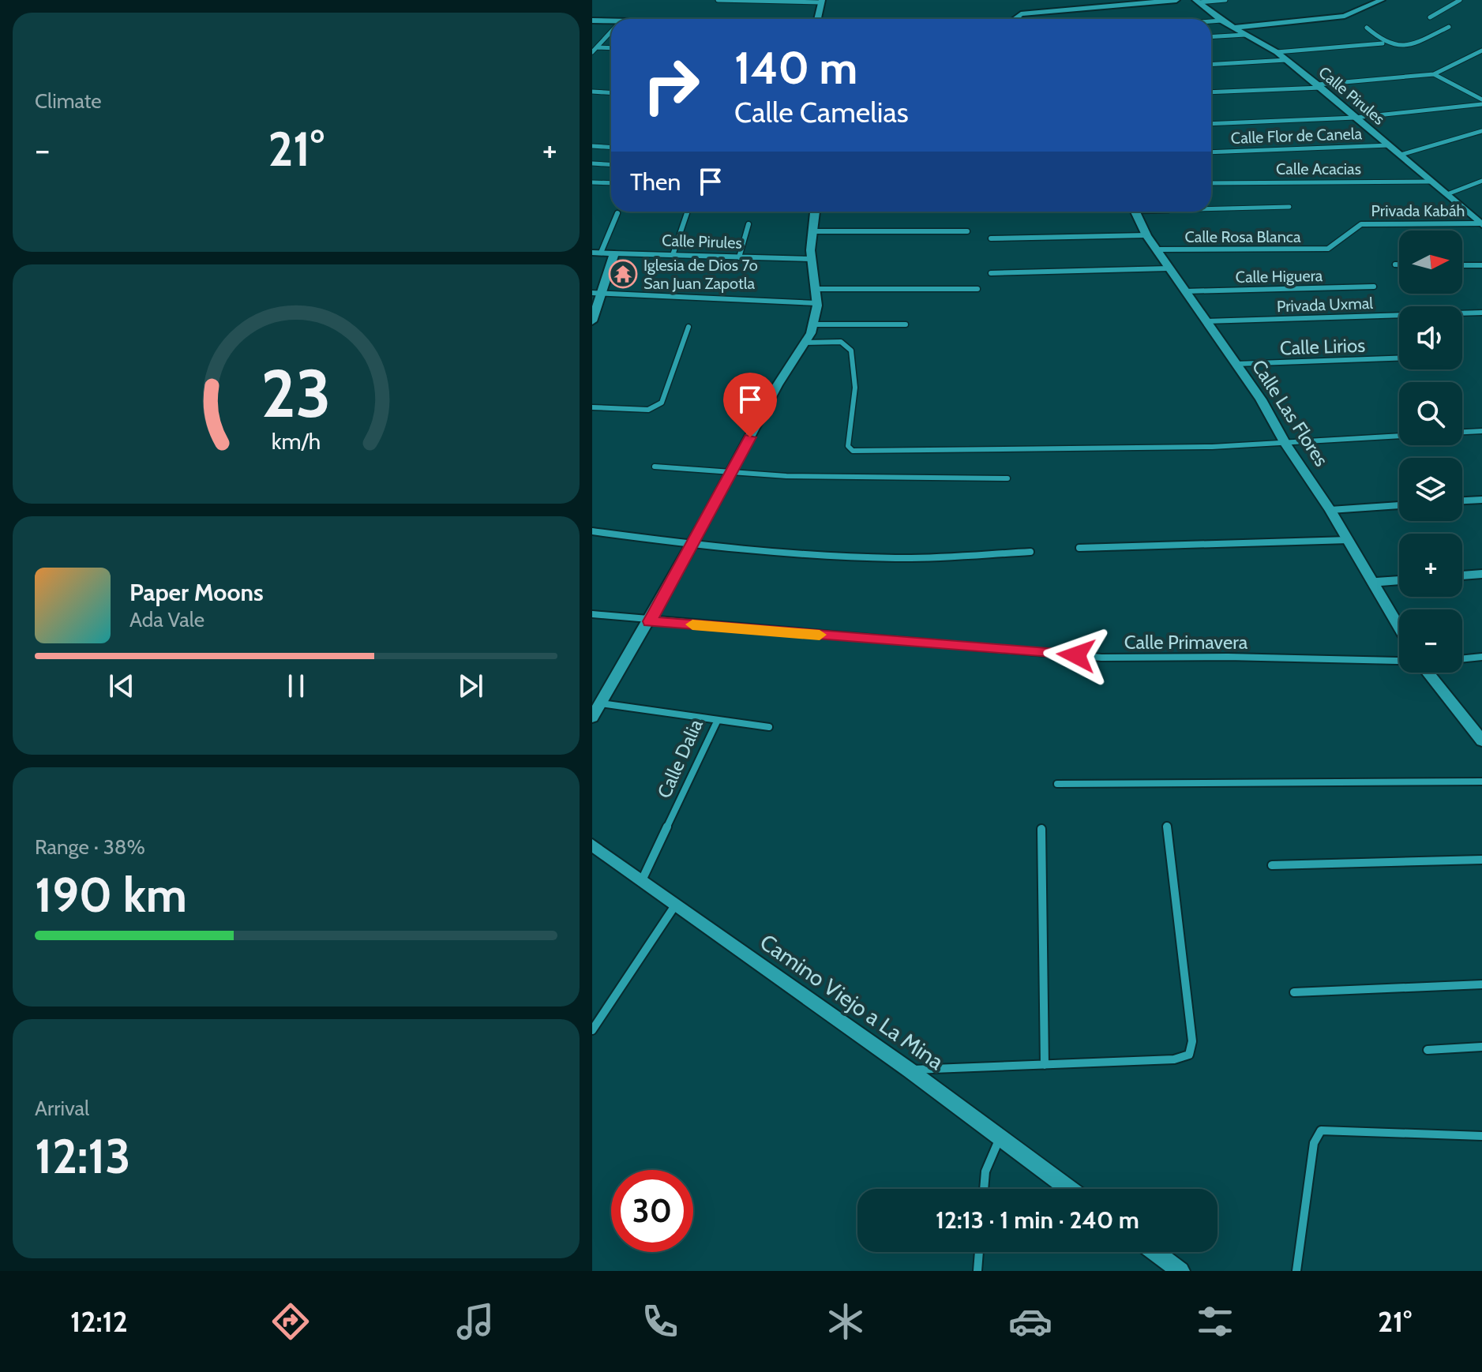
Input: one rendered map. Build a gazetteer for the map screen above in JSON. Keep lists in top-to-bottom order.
{
  "streets": {
    "street": [
      "Calle Pirules",
      "Calle Flor de Canela",
      "Calle Acacias",
      "Privada Kabáh",
      "Calle Rosa Blanca",
      "Calle Higuera",
      "Privada Uxmal",
      "Calle Lirios",
      "Calle Las Flores",
      "Calle Primavera",
      "Calle Dalia",
      "Camino Viejo a La Mina"
    ]
  },
  "crossings": [
    ["Calle Pirules", "Calle Flor de Canela"],
    ["Calle Pirules", "Calle Acacias"],
    ["Calle Pirules", "Privada Kabáh"],
    ["Privada Kabáh", "Calle Rosa Blanca"],
    ["Calle Rosa Blanca", "Calle Las Flores"],
    ["Calle Higuera", "Calle Las Flores"],
    ["Privada Uxmal", "Calle Las Flores"],
    ["Calle Lirios", "Calle Las Flores"],
    ["Calle Dalia", "Camino Viejo a La Mina"]
  ],
  "places": {
    "temple": ["Iglesia de Dios 7o San Juan Zapotla"]
  },
  "north": "right",
  "page": {
    "tile": [
      "Climate",
      ["Range · 38%", "190 km"],
      ["Arrival", "12:13"]
    ],
    "turn": ["140 m", "Calle Camelias"],
    "heat": ["−", "21°", "+"],
    "then": "Then",
    "map_buttons": ["+", "−"],
    "song": ["Paper Moons", "Ada Vale"],
    "limit": "30",
    "trip": "12:13 · 1 min · 240 m",
    "tabs": ["12:12", "21°"],
    "gauge": ["23", "km/h"]
  }
}
